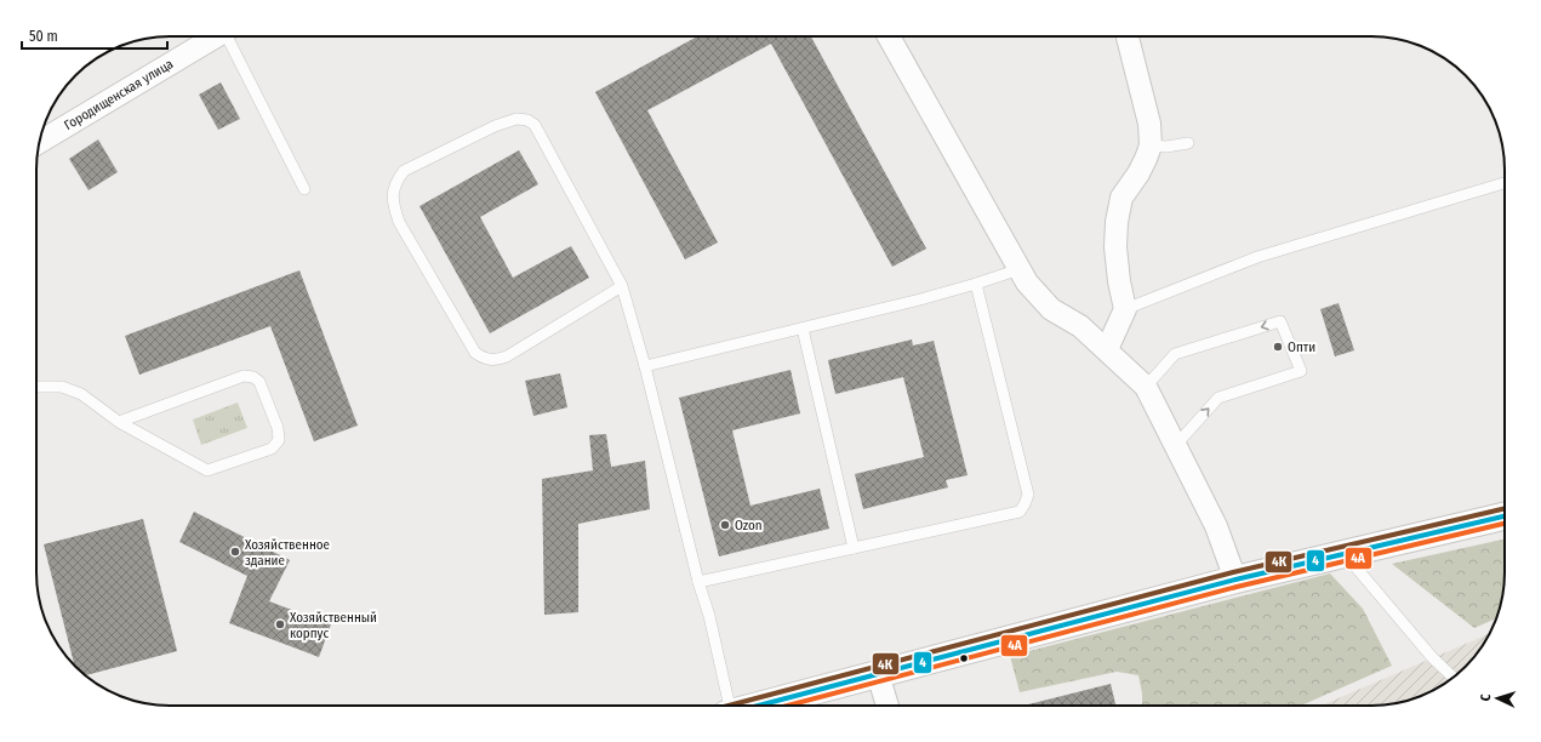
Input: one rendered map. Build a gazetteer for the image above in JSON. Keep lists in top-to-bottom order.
{
  "streets": {
    "street": ["Городищенская улица"]
  },
  "places": [
    "Опти",
    "Ozon",
    "Хозяйственное здание",
    "Хозяйственный корпус"
  ],
  "lines": ["transit line 4К", "transit line 4", "transit line 4А"],
  "scale_bar": "50 m",
  "north": "left"
}
